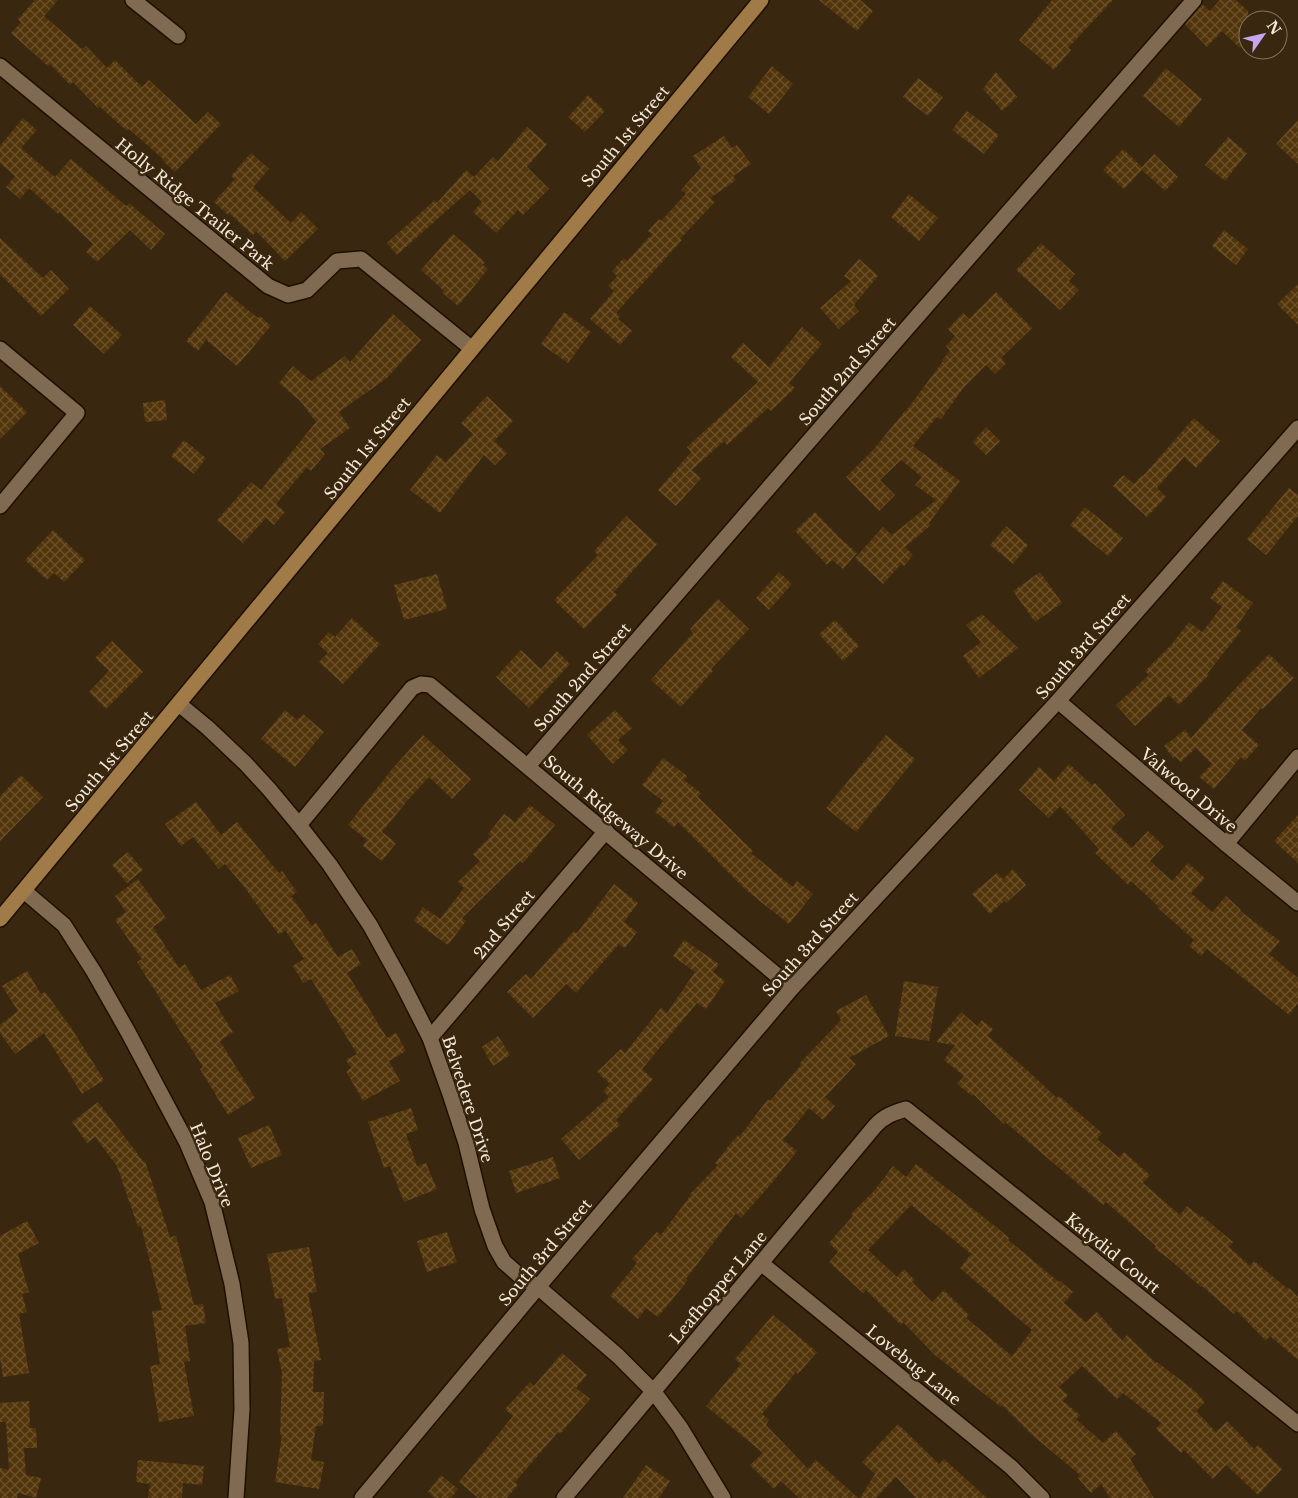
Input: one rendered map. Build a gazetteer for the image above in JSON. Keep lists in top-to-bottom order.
{
  "streets": {
    "street": [
      "South 1st Street",
      "Holly Ridge Trailer Park",
      "South 2nd Street",
      "South 3rd Street",
      "Valwood Drive",
      "South Ridgeway Drive",
      "2nd Street",
      "Belvedere Drive",
      "Halo Drive",
      "Katydid Court",
      "Leafhopper Lane",
      "Lovebug Lane"
    ]
  },
  "crossings": [
    ["South 1st Street", "Holly Ridge Trailer Park"],
    ["South 1st Street", "Belvedere Drive"],
    ["South 1st Street", "Halo Drive"],
    ["South 2nd Street", "South Ridgeway Drive"],
    ["South 3rd Street", "Valwood Drive"],
    ["South 3rd Street", "South Ridgeway Drive"],
    ["South 3rd Street", "Belvedere Drive"],
    ["South Ridgeway Drive", "2nd Street"],
    ["South Ridgeway Drive", "Belvedere Drive"],
    ["2nd Street", "Belvedere Drive"],
    ["Belvedere Drive", "Leafhopper Lane"],
    ["Katydid Court", "Leafhopper Lane"],
    ["Leafhopper Lane", "Lovebug Lane"]
  ],
  "north": "top right"
}
